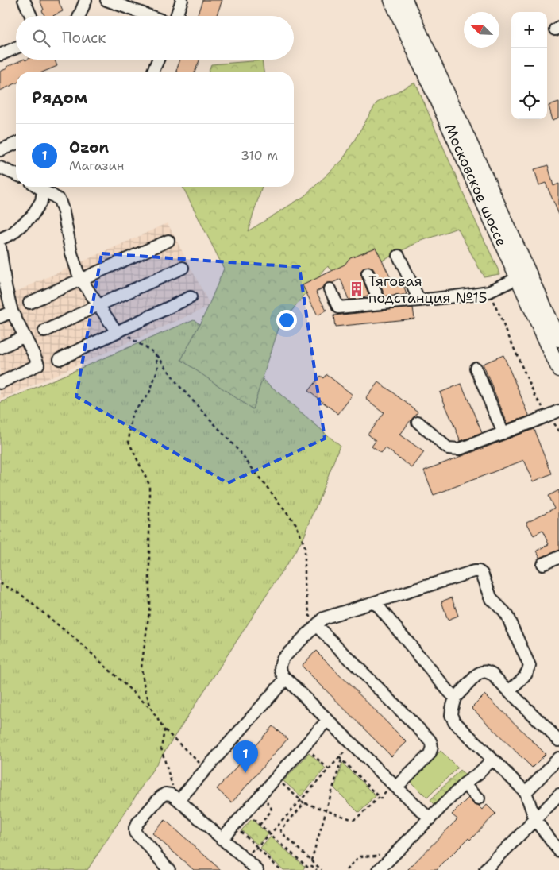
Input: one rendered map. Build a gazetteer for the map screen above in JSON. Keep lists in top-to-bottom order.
{
  "streets": {
    "main road": ["Московское шоссе"]
  },
  "places": {
    "building": ["Тяговая подстанция №15"]
  },
  "north": "top left",
  "page": {
    "map_buttons": ["+", "−"],
    "search": "Поиск",
    "heading": "Рядом",
    "list": [
      {
        "mark": "1",
        "name": "Ozon",
        "note": "Магазин",
        "value": "310 m"
      }
    ],
    "pins": "1"
  }
}
